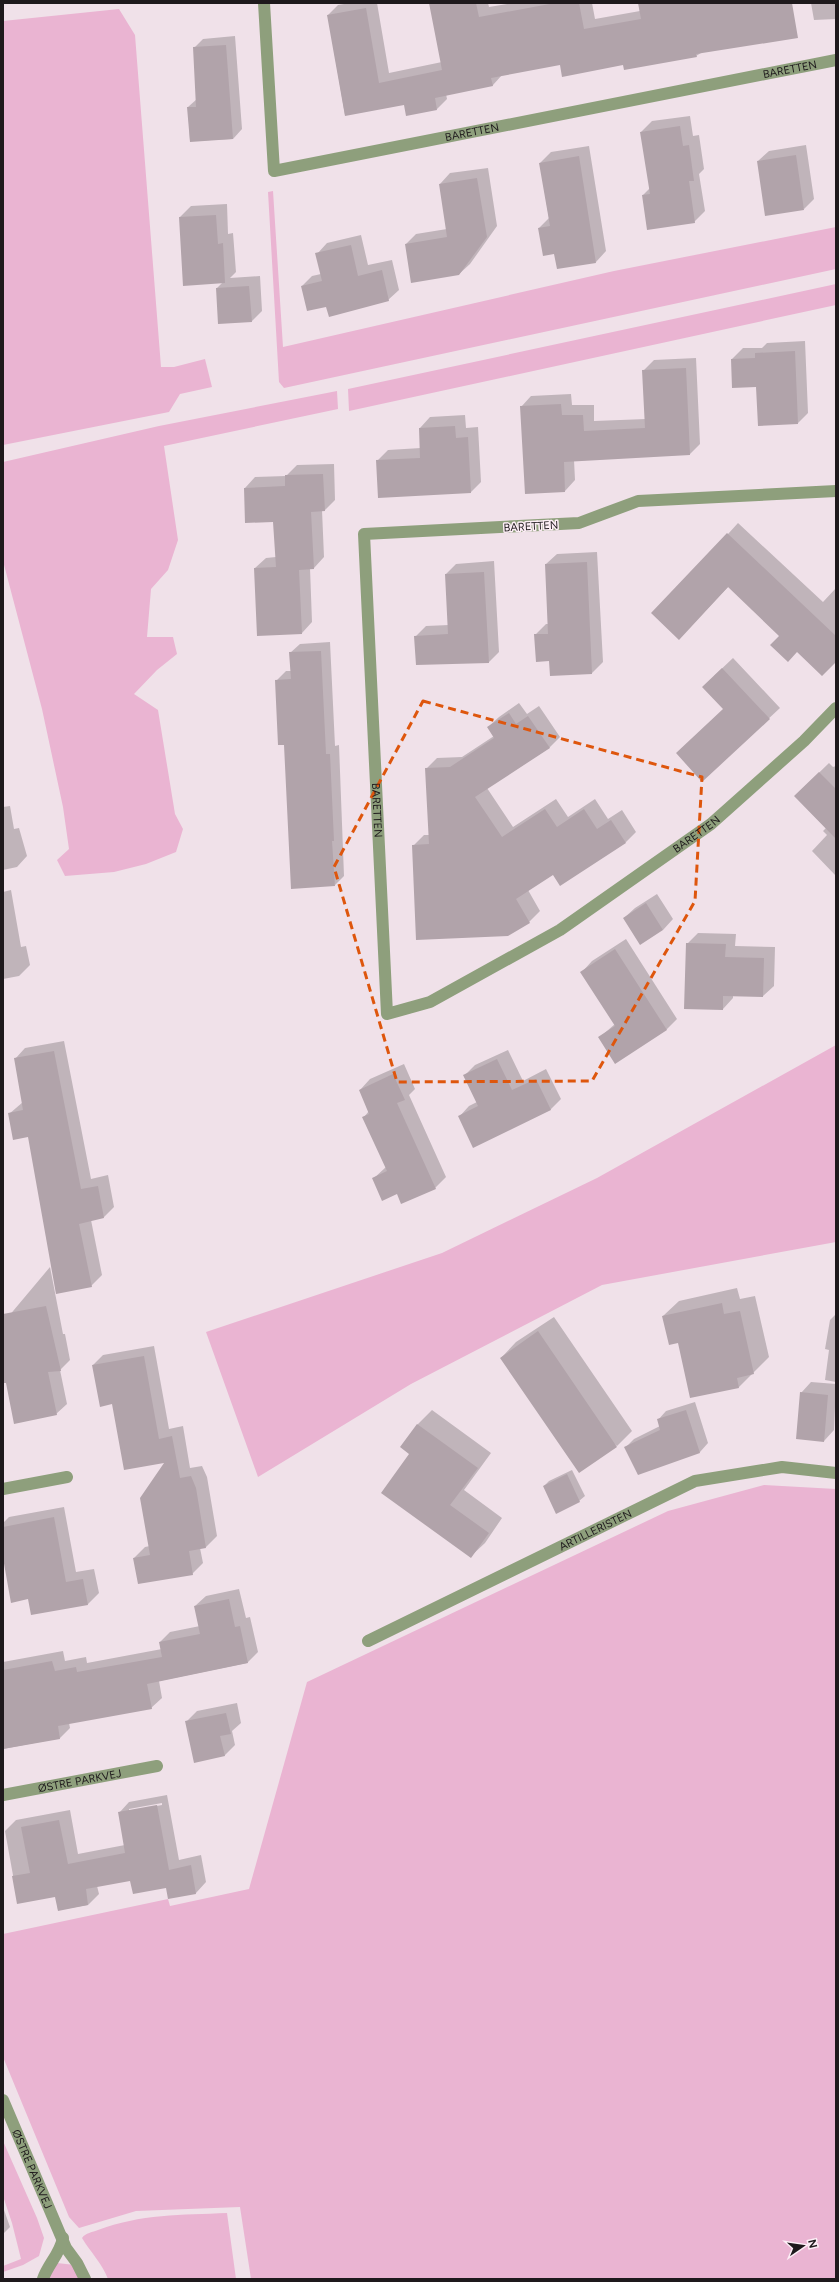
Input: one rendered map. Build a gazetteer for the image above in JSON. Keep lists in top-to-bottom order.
{
  "streets": {
    "street": ["BARETTEN", "ARTILLERISTEN", "ØSTRE PARKVEJ"]
  },
  "north": "right"
}
